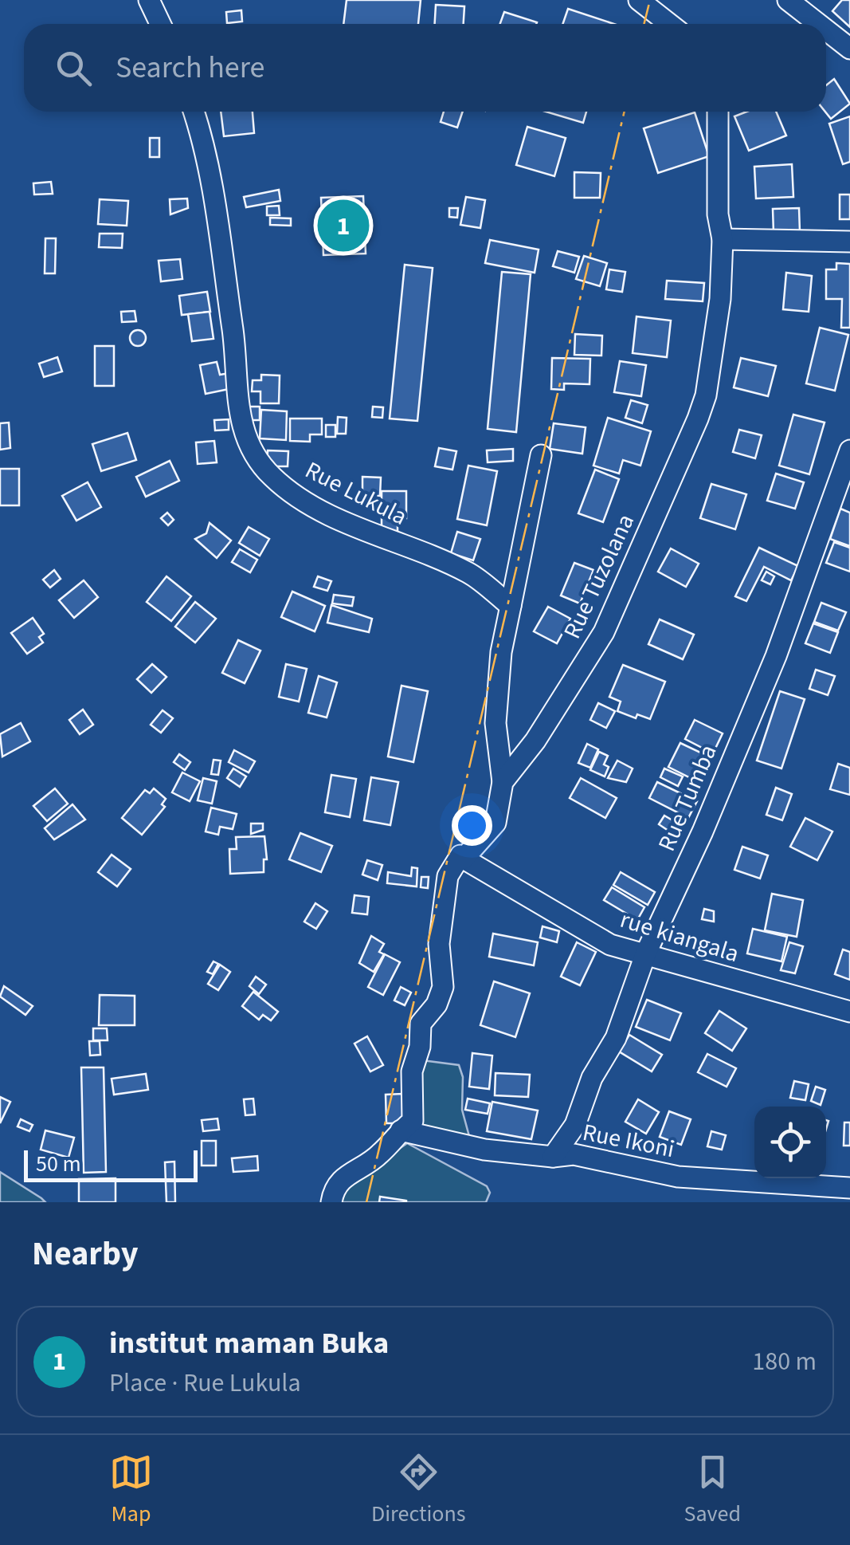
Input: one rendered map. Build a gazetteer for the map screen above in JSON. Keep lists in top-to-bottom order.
{
  "streets": {
    "street": [
      "Rue Lukula",
      "Rue Tuzolana",
      "Rue Tumba",
      "rue kiangala",
      "Rue Ikoni"
    ]
  },
  "crossings": [
    ["Rue Tumba", "rue kiangala"],
    ["Rue Tumba", "Rue Ikoni"]
  ],
  "scale_bar": "50 m",
  "page": {
    "search": "Search here",
    "pins": "1",
    "scale": "50 m",
    "heading": "Nearby",
    "list": [
      {
        "mark": "1",
        "name": "institut maman Buka",
        "note": "Place · Rue Lukula",
        "value": "180 m"
      }
    ],
    "nav": ["Map", "Directions", "Saved"]
  }
}
